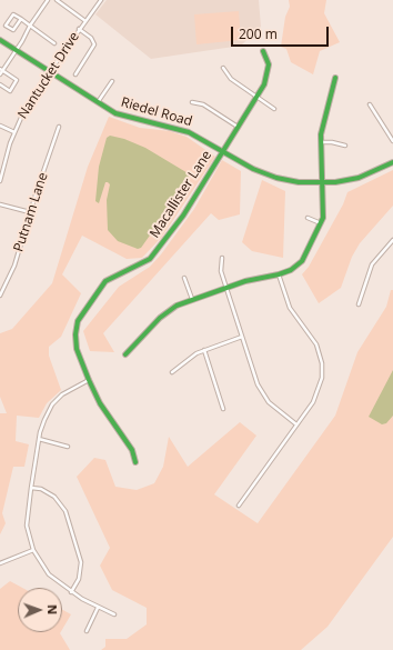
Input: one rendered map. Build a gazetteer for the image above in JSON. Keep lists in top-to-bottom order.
{
  "streets": {
    "street": [
      "Nantucket Drive",
      "Riedel Road",
      "Macallister Lane",
      "Putnam Lane"
    ]
  },
  "crossings": [
    ["Nantucket Drive", "Riedel Road"],
    ["Riedel Road", "Macallister Lane"]
  ],
  "scale_bar": "200 m",
  "north": "right"
}
